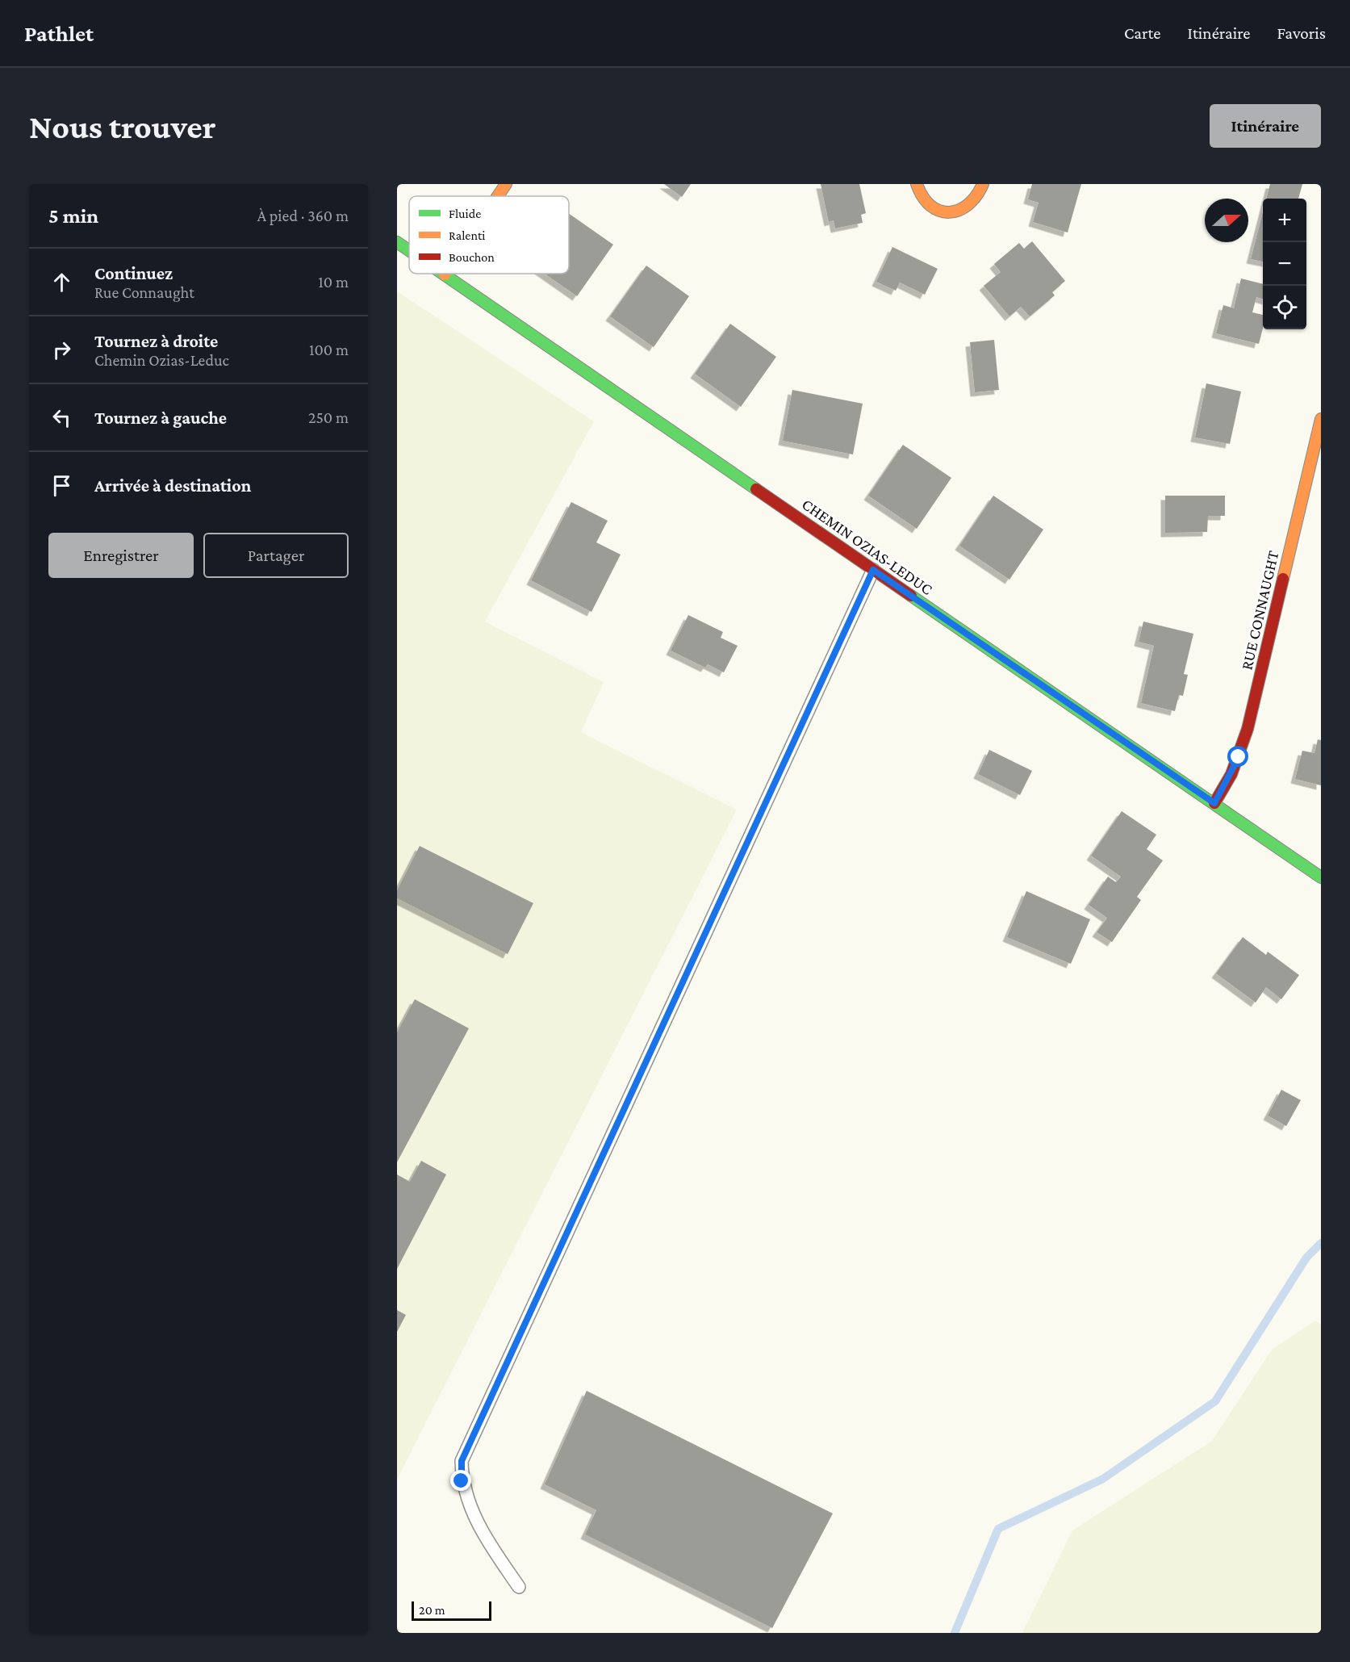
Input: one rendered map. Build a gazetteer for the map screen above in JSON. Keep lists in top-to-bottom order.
{
  "streets": {
    "street": ["CHEMIN OZIAS-LEDUC", "RUE CONNAUGHT"]
  },
  "crossings": [
    ["CHEMIN OZIAS-LEDUC", "RUE CONNAUGHT"]
  ],
  "legend": ["Fluide", "Ralenti", "Bouchon"],
  "scale_bar": "20 m",
  "north": "right",
  "page": {
    "header": "Pathlet",
    "nav": ["Carte", "Itinéraire", "Favoris"],
    "buttons": [
      "Itinéraire",
      ["Enregistrer", "Partager"]
    ],
    "title": "Nous trouver",
    "heading": ["5 min", "À pied · 360 m"],
    "map_buttons": ["+", "−"],
    "list": [
      ["Continuez", "Rue Connaught", "10 m"],
      ["Tournez à droite", "Chemin Ozias-Leduc", "100 m"],
      ["Tournez à gauche", "250 m"],
      "Arrivée à destination"
    ],
    "scale": "20 m"
  }
}
